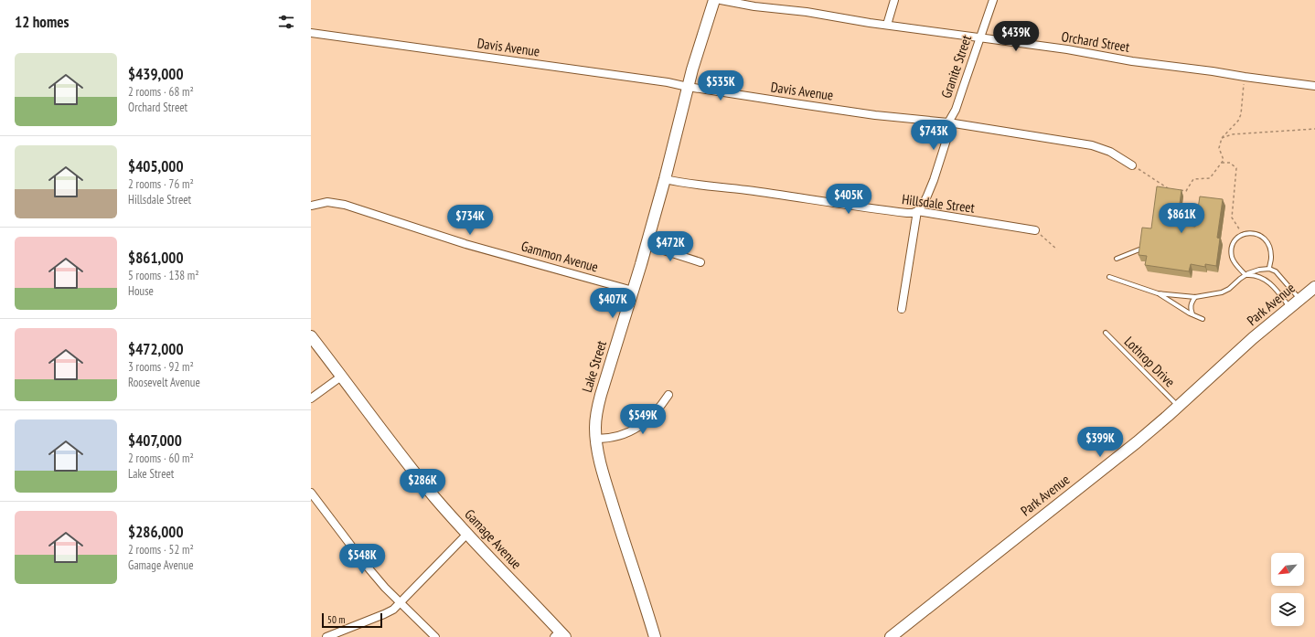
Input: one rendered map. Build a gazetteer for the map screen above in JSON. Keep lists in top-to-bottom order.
{
  "streets": {
    "street": [
      "Orchard Street",
      "Davis Avenue",
      "Granite Street",
      "Hillsdale Street",
      "Gammon Avenue",
      "Park Avenue",
      "Lake Street",
      "Gamage Avenue"
    ],
    "lane": ["Lothrop Drive"]
  },
  "crossings": [
    ["Orchard Street", "Granite Street"],
    ["Davis Avenue", "Granite Street"],
    ["Davis Avenue", "Lake Street"],
    ["Granite Street", "Hillsdale Street"],
    ["Hillsdale Street", "Lake Street"],
    ["Gammon Avenue", "Lake Street"],
    ["Park Avenue", "Lothrop Drive"]
  ],
  "scale_bar": "50 m",
  "north": "bottom left",
  "page": {
    "heading": "12 homes",
    "price": [
      "$439K",
      "$535K",
      "$743K",
      "$405K",
      "$861K",
      "$734K",
      "$472K",
      "$407K",
      "$549K",
      "$399K",
      "$286K",
      "$548K"
    ],
    "list": [
      {
        "name": "$439,000",
        "note": "2 rooms · 68 m² · Orchard Street"
      },
      {
        "name": "$405,000",
        "note": "2 rooms · 76 m² · Hillsdale Street"
      },
      {
        "name": "$861,000",
        "note": "5 rooms · 138 m² · House"
      },
      {
        "name": "$472,000",
        "note": "3 rooms · 92 m² · Roosevelt Avenue"
      },
      {
        "name": "$407,000",
        "note": "2 rooms · 60 m² · Lake Street"
      },
      {
        "name": "$286,000",
        "note": "2 rooms · 52 m² · Gamage Avenue"
      }
    ],
    "scale": "50 m"
  }
}
